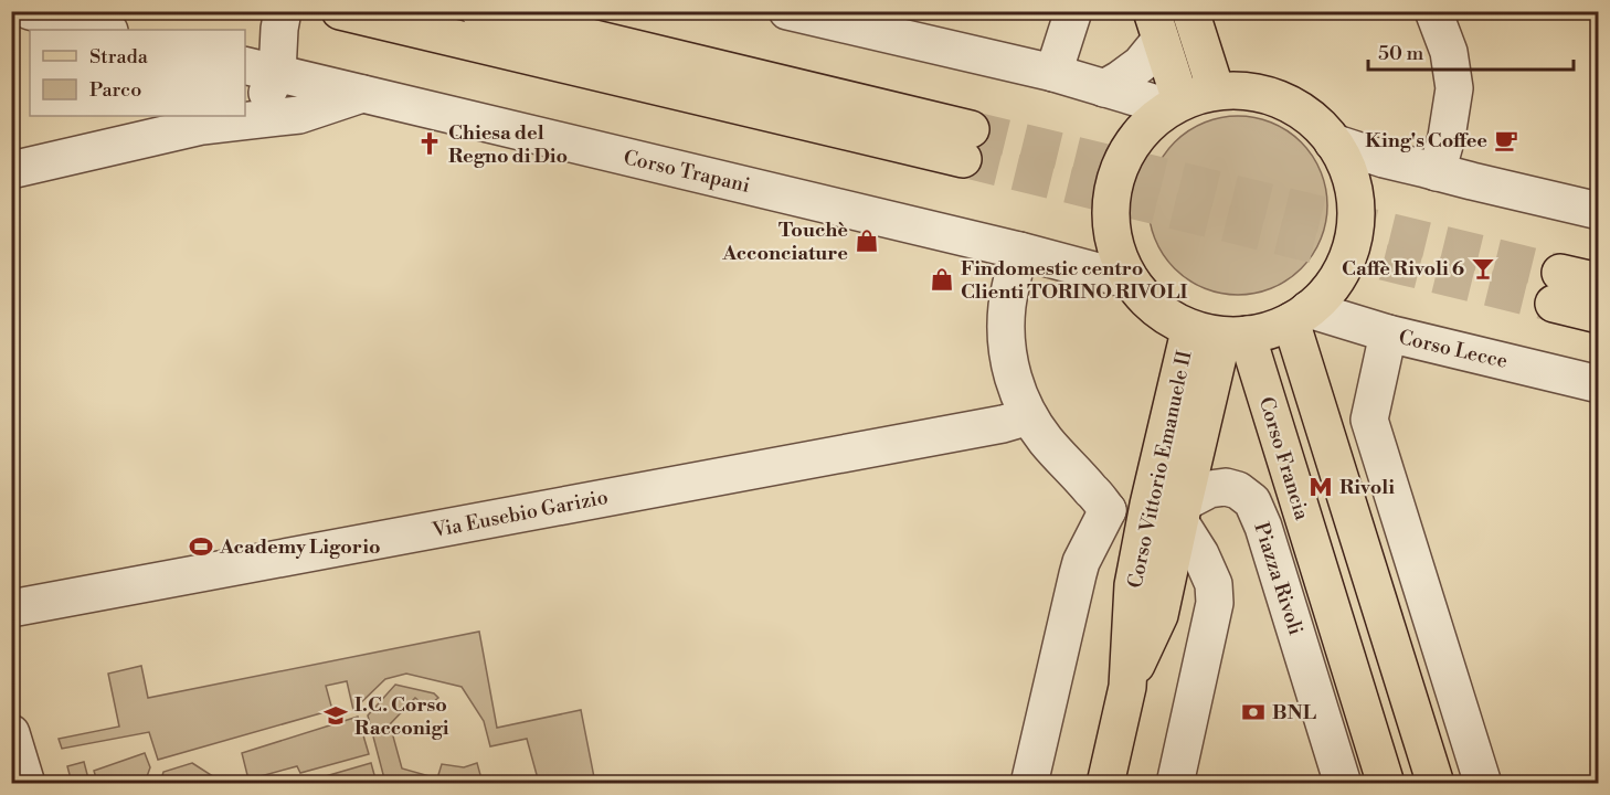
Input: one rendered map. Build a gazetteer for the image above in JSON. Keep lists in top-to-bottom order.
{
  "streets": {
    "main road": ["Corso Francia", "Corso Vittorio Emanuele II"],
    "street": [
      "Corso Trapani",
      "Corso Lecce",
      "Via Eusebio Garizio",
      "Piazza Rivoli"
    ]
  },
  "crossings": [
    ["Corso Francia", "Corso Vittorio Emanuele II"],
    ["Corso Vittorio Emanuele II", "Piazza Rivoli"]
  ],
  "places": {
    "cafe": ["King's Coffee"],
    "church": ["Chiesa del Regno di Dio"],
    "shop": ["Touchè Acconciature", "Findomestic centro Clienti TORINO RIVOLI"],
    "bar": ["Caffè Rivoli 6"],
    "metro station": ["Rivoli"],
    "sports": ["Academy Ligorio"],
    "bank": ["BNL"],
    "school or university": ["I.C. Corso Racconigi"]
  },
  "legend": ["Strada", "Parco"],
  "scale_bar": "50 m"
}
